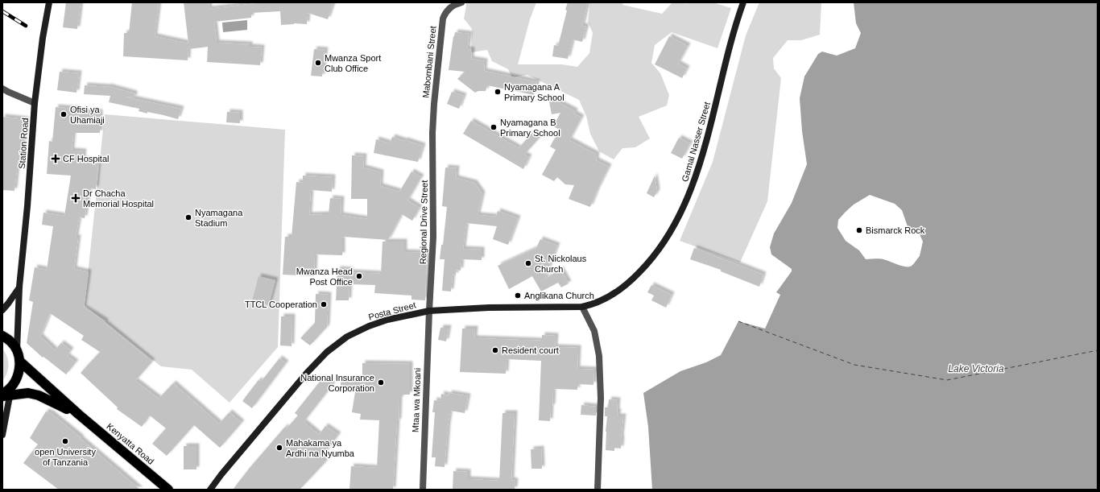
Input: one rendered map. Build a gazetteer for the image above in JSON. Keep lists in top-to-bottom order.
{
  "streets": {
    "highway": ["Kenyatta Road"],
    "main road": ["Gamal Nasser Street", "Station Road", "Posta Street"],
    "street": ["Mabombani Street", "Regional Drive Street", "Mtaa wa Mkoani"]
  },
  "crossings": [
    ["Mabombani Street", "Regional Drive Street"],
    ["Gamal Nasser Street", "Posta Street"],
    ["Regional Drive Street", "Posta Street"],
    ["Regional Drive Street", "Mtaa wa Mkoani"],
    ["Posta Street", "Mtaa wa Mkoani"]
  ],
  "water": ["Lake Victoria"],
  "places": {
    "other": [
      "Mwanza Sport Club Office",
      "Nyamagana A Primary School",
      "Ofisi ya Uhamiaji",
      "Nyamagana B Primary School",
      "Nyamagana Stadium",
      "Bismarck Rock",
      "St. Nickolaus Church",
      "Mwanza Head Post Office",
      "Anglikana Church",
      "TTCL Cooperation",
      "Resident court",
      "National Insurance Corporation",
      "open University of Tanzania",
      "Mahakama ya Ardhi na Nyumba"
    ],
    "health": ["CF Hospital", "Dr Chacha Memorial Hospital"]
  }
}
